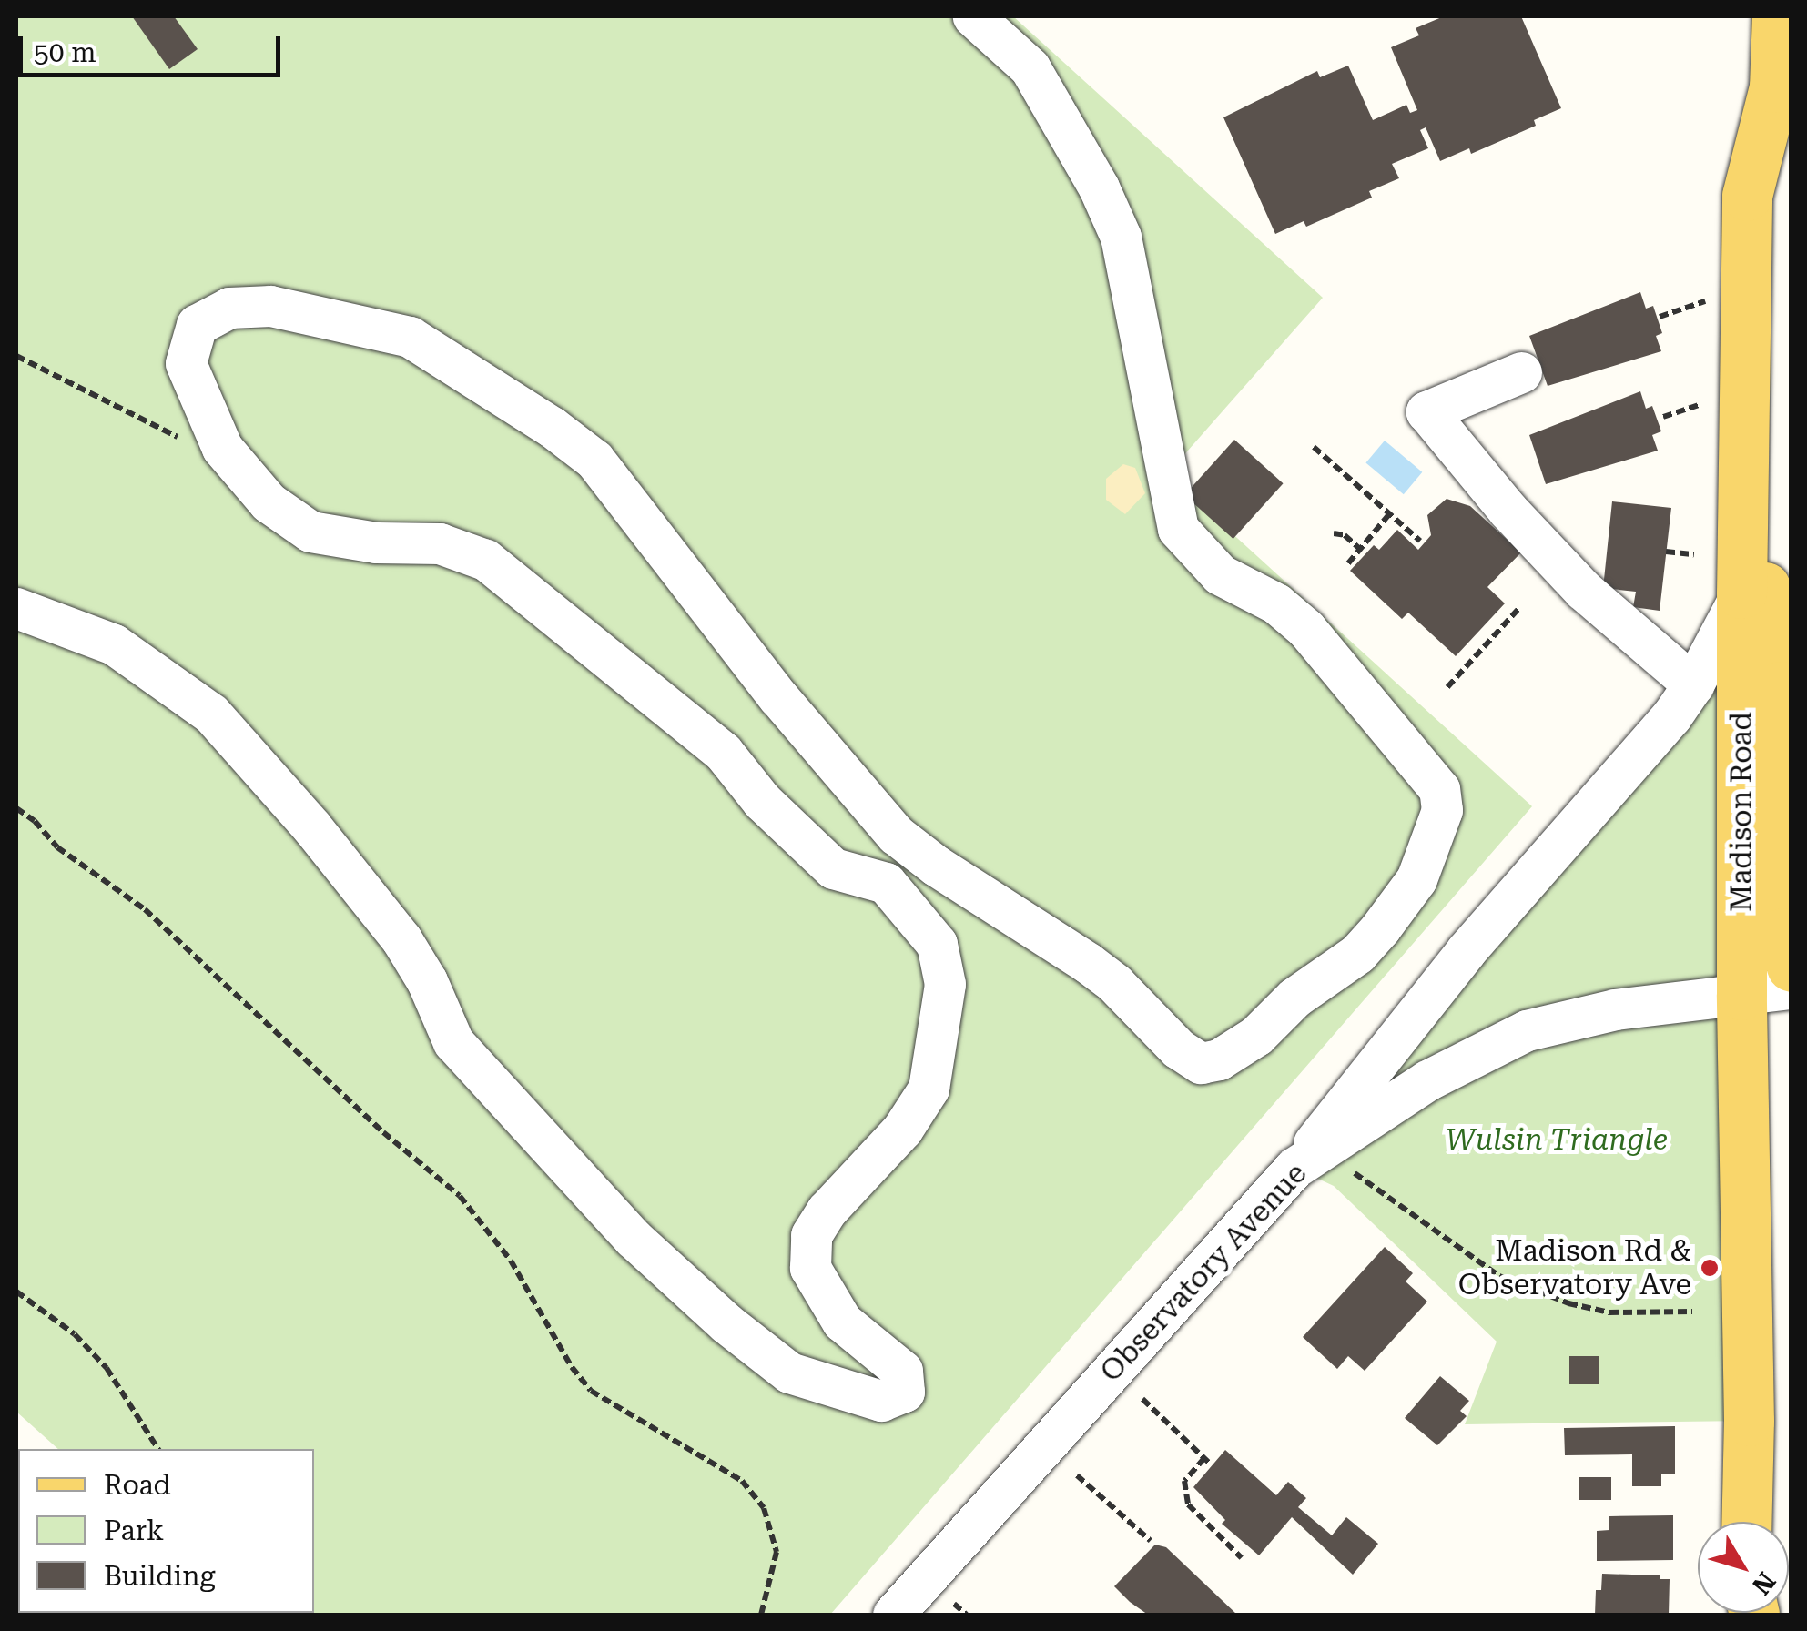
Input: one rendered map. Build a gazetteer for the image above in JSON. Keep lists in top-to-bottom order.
{
  "streets": {
    "main road": ["Madison Road"],
    "street": ["Observatory Avenue"]
  },
  "crossings": [
    ["Madison Road", "Observatory Avenue"]
  ],
  "parks": ["Wulsin Triangle"],
  "places": ["Madison Rd & Observatory Ave"],
  "legend": ["Road", "Park", "Building"],
  "scale_bar": "50 m",
  "north": "bottom right"
}
